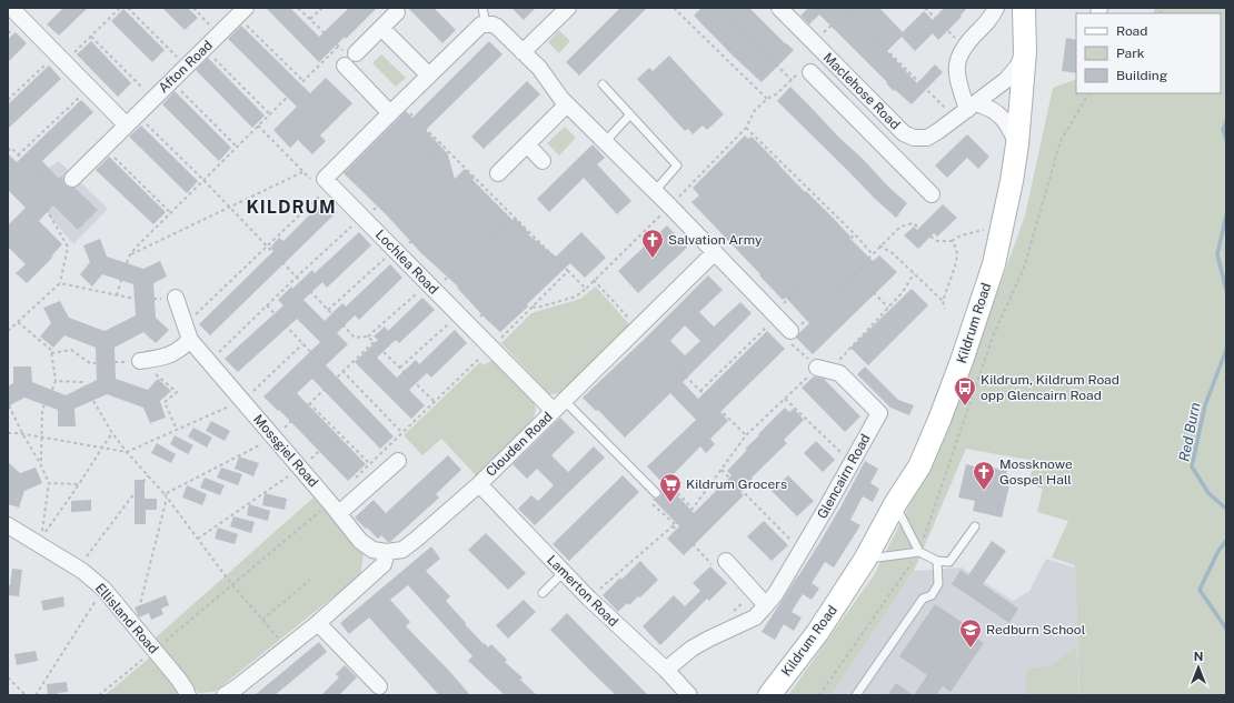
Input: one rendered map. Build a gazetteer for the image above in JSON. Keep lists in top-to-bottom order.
{
  "streets": {
    "street": [
      "Afton Road",
      "Maclehose Road",
      "Lochlea Road",
      "Kildrum Road",
      "Clouden Road",
      "Mossgiel Road",
      "Glencairn Road",
      "Lamerton Road",
      "Ellisland Road"
    ]
  },
  "crossings": [
    ["Maclehose Road", "Kildrum Road"],
    ["Lochlea Road", "Clouden Road"],
    ["Clouden Road", "Mossgiel Road"],
    ["Clouden Road", "Lamerton Road"],
    ["Glencairn Road", "Lamerton Road"]
  ],
  "districts": ["KILDRUM"],
  "water": ["Red Burn"],
  "places": {
    "church": ["Salvation Army", "Mossknowe Gospel Hall"],
    "bus stop": ["Kildrum, Kildrum Road opp Glencairn Road"],
    "supermarket": ["Kildrum Grocers"],
    "school or university": ["Redburn School"]
  },
  "legend": ["Road", "Park", "Building"],
  "north": "top"
}
